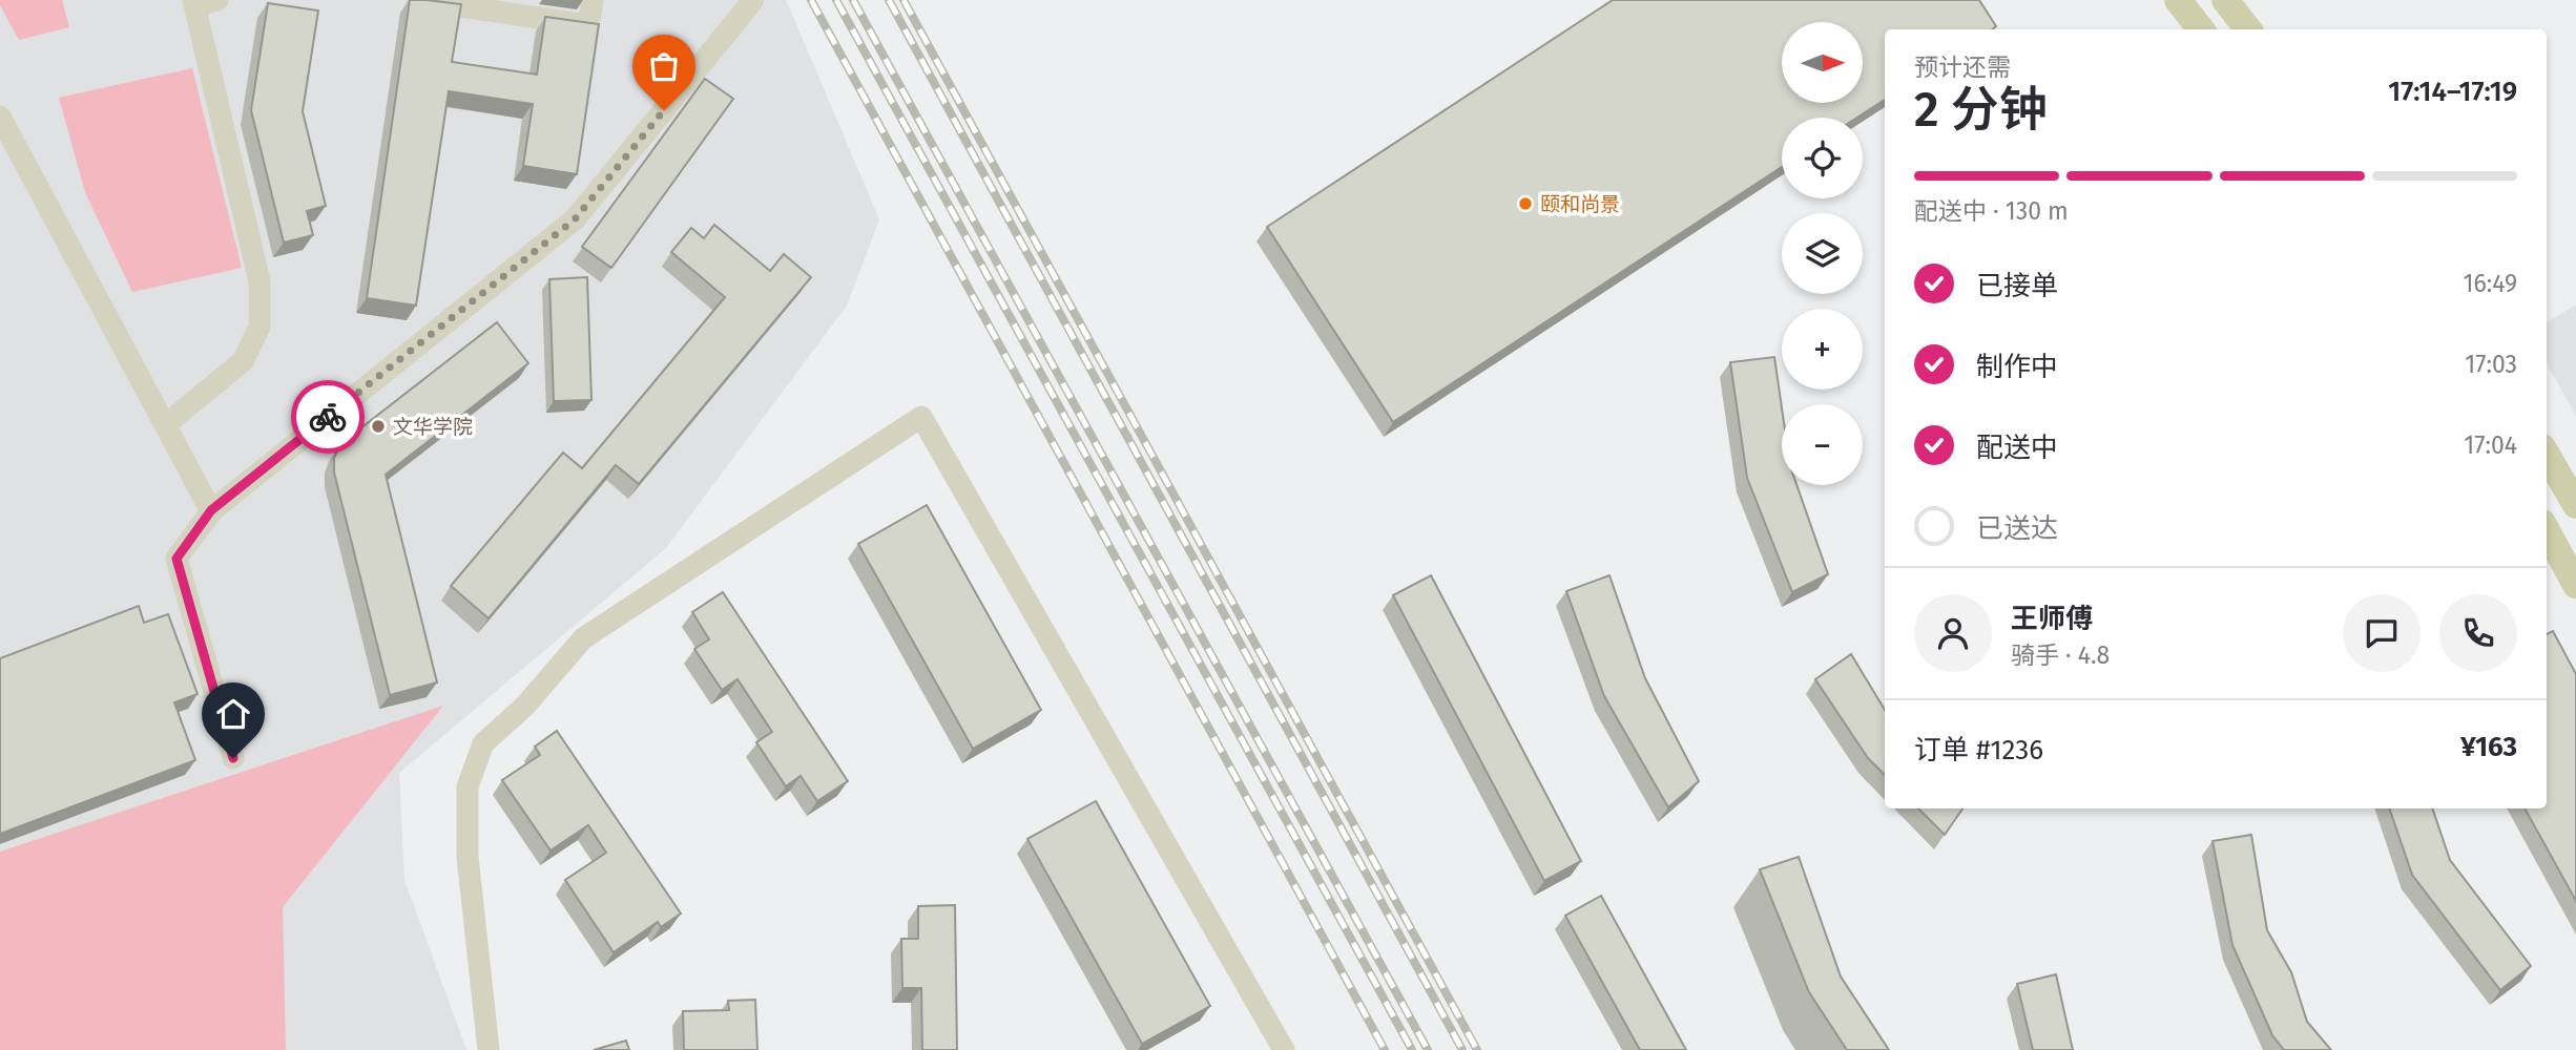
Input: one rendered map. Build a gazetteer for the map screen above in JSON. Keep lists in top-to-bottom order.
{
  "places": ["颐和尚景", "文华学院"],
  "north": "right",
  "page": {
    "map_buttons": ["+", "−"],
    "heading": ["2 分钟", "预计还需", "17:14–17:19"],
    "panel": [
      "王师傅",
      "骑手 · 4.8",
      "订单 #1236",
      "¥163"
    ],
    "bar": "配送中 · 130 m",
    "list": [
      ["已接单", "16:49"],
      ["制作中", "17:03"],
      ["配送中", "17:04"],
      "已送达"
    ]
  }
}
